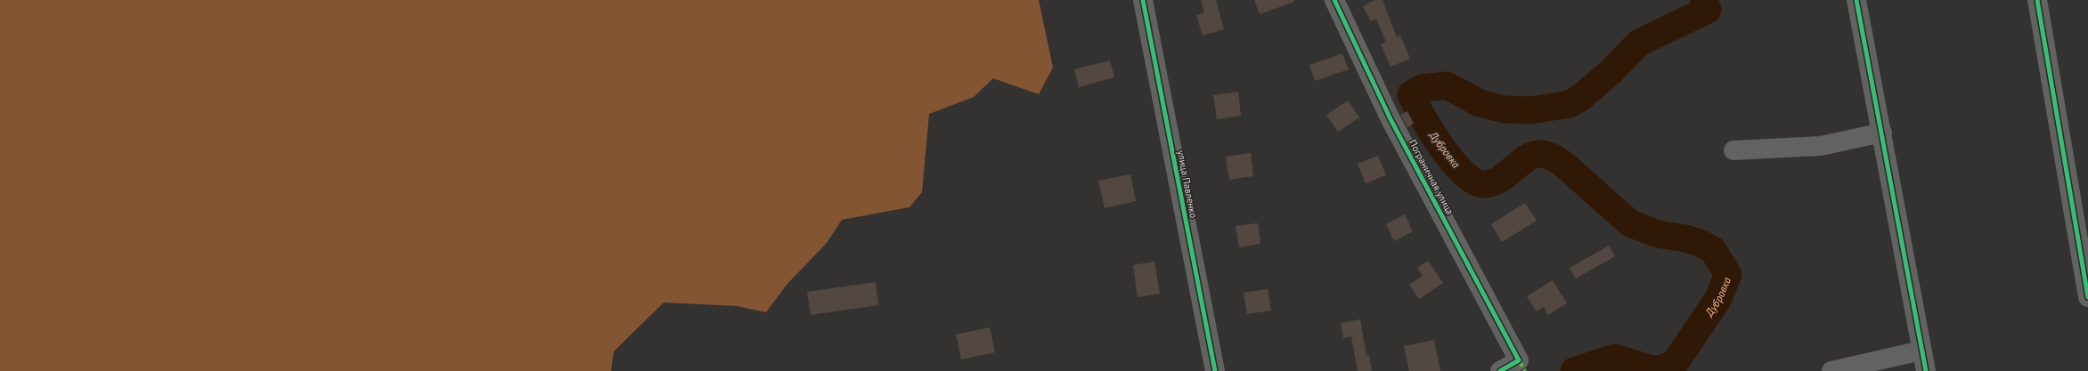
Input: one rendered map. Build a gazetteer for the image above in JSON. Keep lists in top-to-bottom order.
{
  "streets": {
    "street": ["Пограничная улица", "улица Павленко"]
  },
  "water": ["Дубровка"]
}
